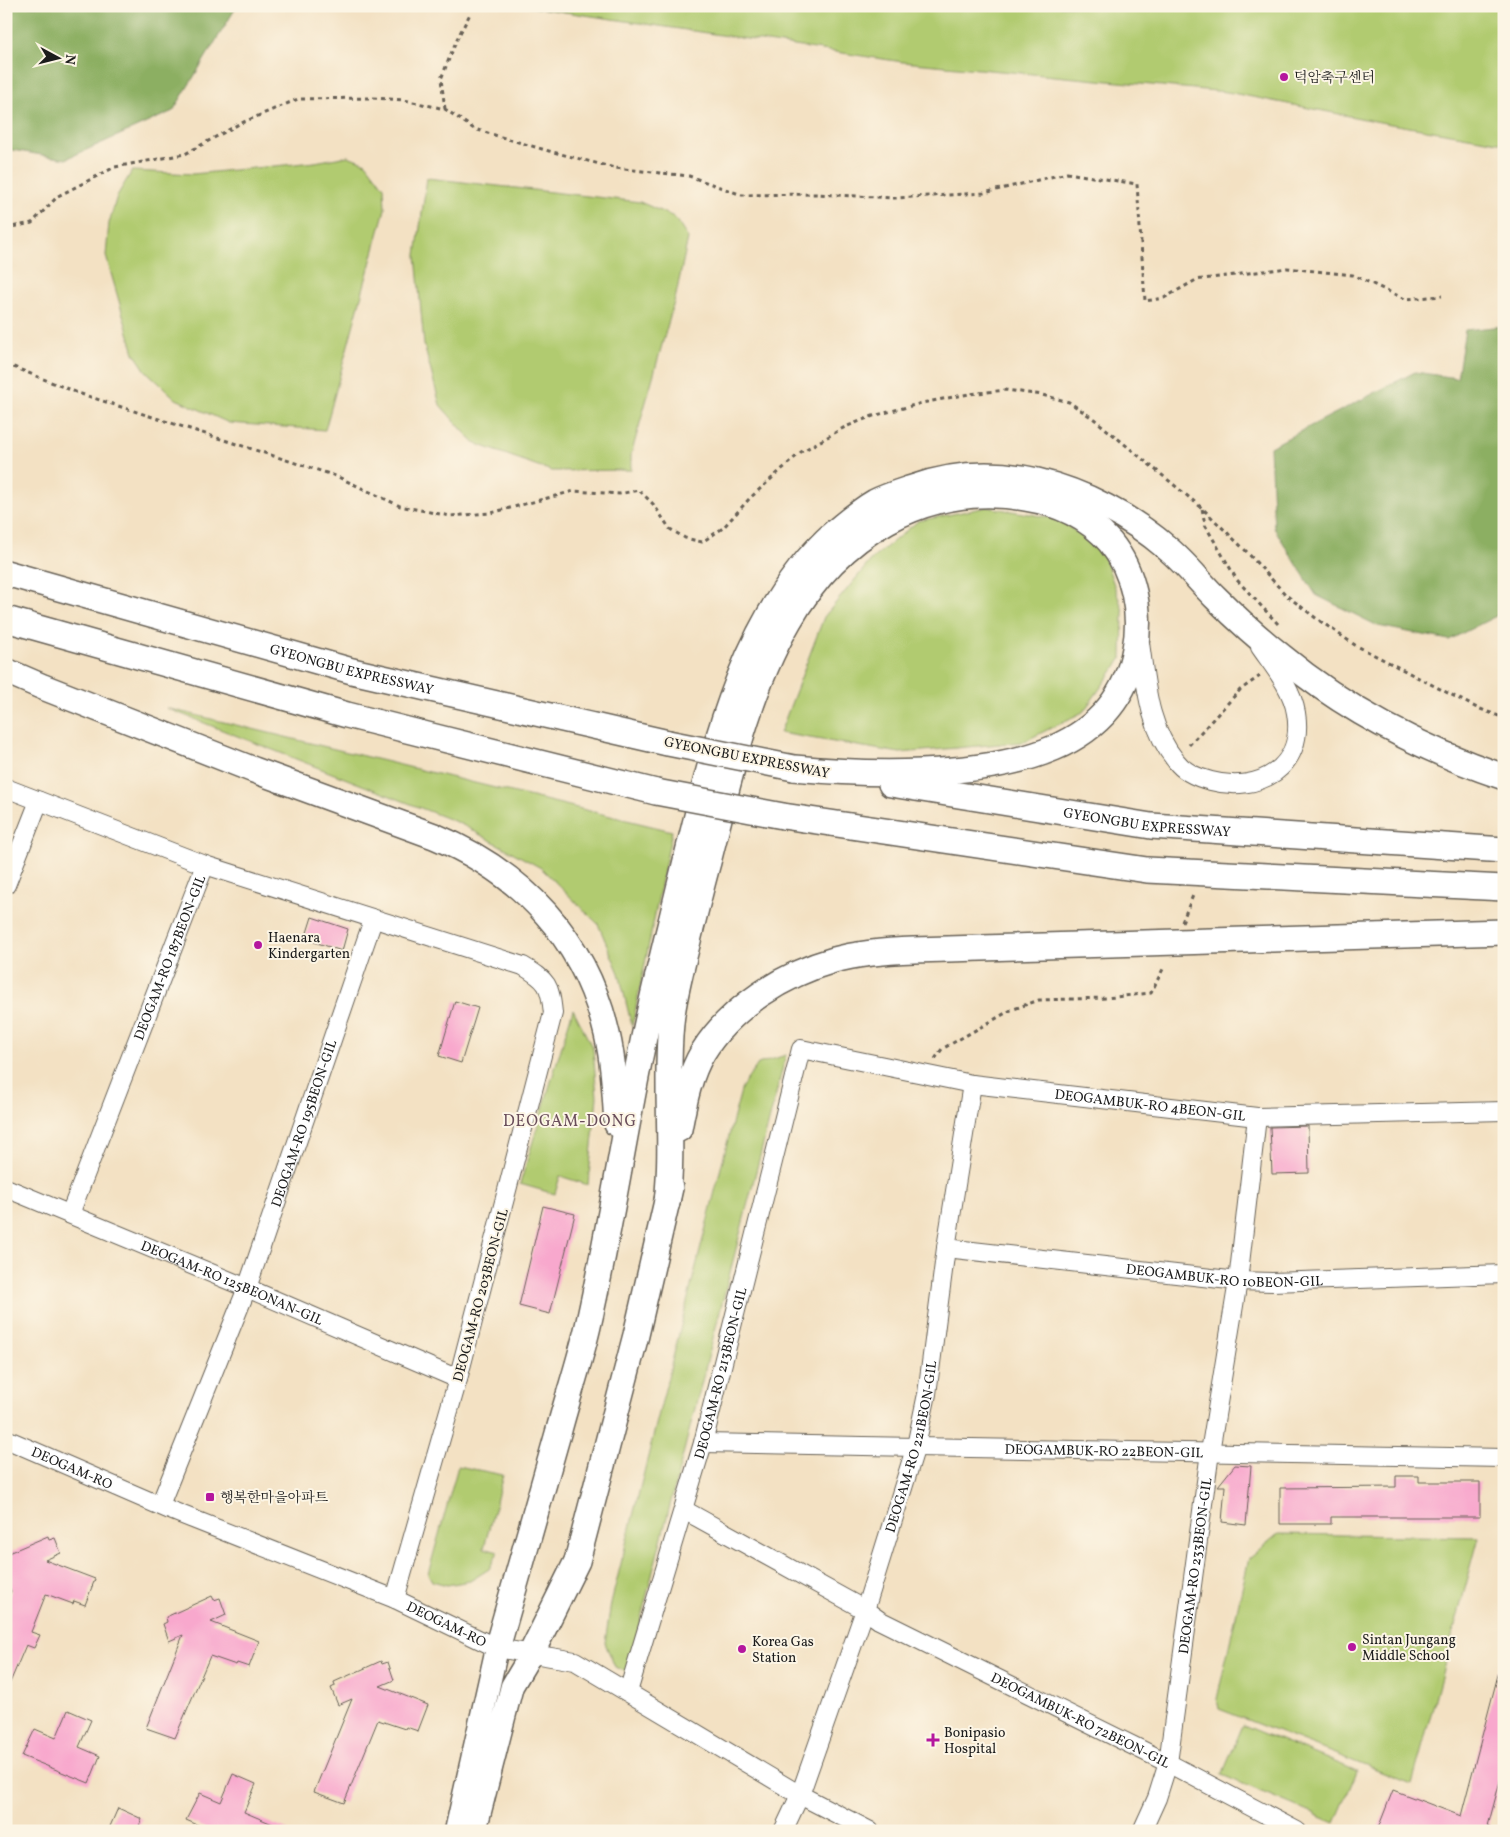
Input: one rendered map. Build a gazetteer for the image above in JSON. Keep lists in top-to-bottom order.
{
  "streets": {
    "highway": ["GYEONGBU EXPRESSWAY"],
    "street": [
      "DEOGAM-RO 187BEON-GIL",
      "DEOGAMBUK-RO 4BEON-GIL",
      "DEOGAM-RO 195BEON-GIL",
      "DEOGAMBUK-RO 10BEON-GIL",
      "DEOGAM-RO 125BEONAN-GIL",
      "DEOGAM-RO 203BEON-GIL",
      "DEOGAM-RO 213BEON-GIL",
      "DEOGAM-RO 221BEON-GIL",
      "DEOGAMBUK-RO 22BEON-GIL",
      "DEOGAM-RO",
      "DEOGAM-RO 233BEON-GIL",
      "DEOGAMBUK-RO 72BEON-GIL"
    ]
  },
  "crossings": [
    ["DEOGAM-RO 187BEON-GIL", "DEOGAM-RO 195BEON-GIL"],
    ["DEOGAM-RO 187BEON-GIL", "DEOGAM-RO 125BEONAN-GIL"],
    ["DEOGAM-RO 187BEON-GIL", "DEOGAM-RO 203BEON-GIL"],
    ["DEOGAMBUK-RO 4BEON-GIL", "DEOGAM-RO 213BEON-GIL"],
    ["DEOGAMBUK-RO 4BEON-GIL", "DEOGAM-RO 221BEON-GIL"],
    ["DEOGAMBUK-RO 4BEON-GIL", "DEOGAM-RO 233BEON-GIL"],
    ["DEOGAM-RO 195BEON-GIL", "DEOGAM-RO 125BEONAN-GIL"],
    ["DEOGAM-RO 195BEON-GIL", "DEOGAM-RO 203BEON-GIL"],
    ["DEOGAM-RO 195BEON-GIL", "DEOGAM-RO"],
    ["DEOGAMBUK-RO 10BEON-GIL", "DEOGAM-RO 221BEON-GIL"],
    ["DEOGAMBUK-RO 10BEON-GIL", "DEOGAM-RO 233BEON-GIL"],
    ["DEOGAM-RO 125BEONAN-GIL", "DEOGAM-RO 203BEON-GIL"],
    ["DEOGAM-RO 203BEON-GIL", "DEOGAM-RO"],
    ["DEOGAM-RO 213BEON-GIL", "DEOGAMBUK-RO 22BEON-GIL"],
    ["DEOGAM-RO 213BEON-GIL", "DEOGAM-RO"],
    ["DEOGAM-RO 213BEON-GIL", "DEOGAMBUK-RO 72BEON-GIL"],
    ["DEOGAM-RO 221BEON-GIL", "DEOGAMBUK-RO 22BEON-GIL"],
    ["DEOGAM-RO 221BEON-GIL", "DEOGAM-RO"],
    ["DEOGAM-RO 221BEON-GIL", "DEOGAMBUK-RO 72BEON-GIL"],
    ["DEOGAMBUK-RO 22BEON-GIL", "DEOGAM-RO 233BEON-GIL"],
    ["DEOGAM-RO 233BEON-GIL", "DEOGAMBUK-RO 72BEON-GIL"]
  ],
  "districts": ["DEOGAM-DONG"],
  "places": {
    "other": [
      "덕암축구센터",
      "Haenara Kindergarten",
      "Sintan Jungang Middle School",
      "Korea Gas Station"
    ],
    "transit": ["행복한마을아파트"],
    "health": ["Bonipasio Hospital"]
  },
  "north": "right"
}
